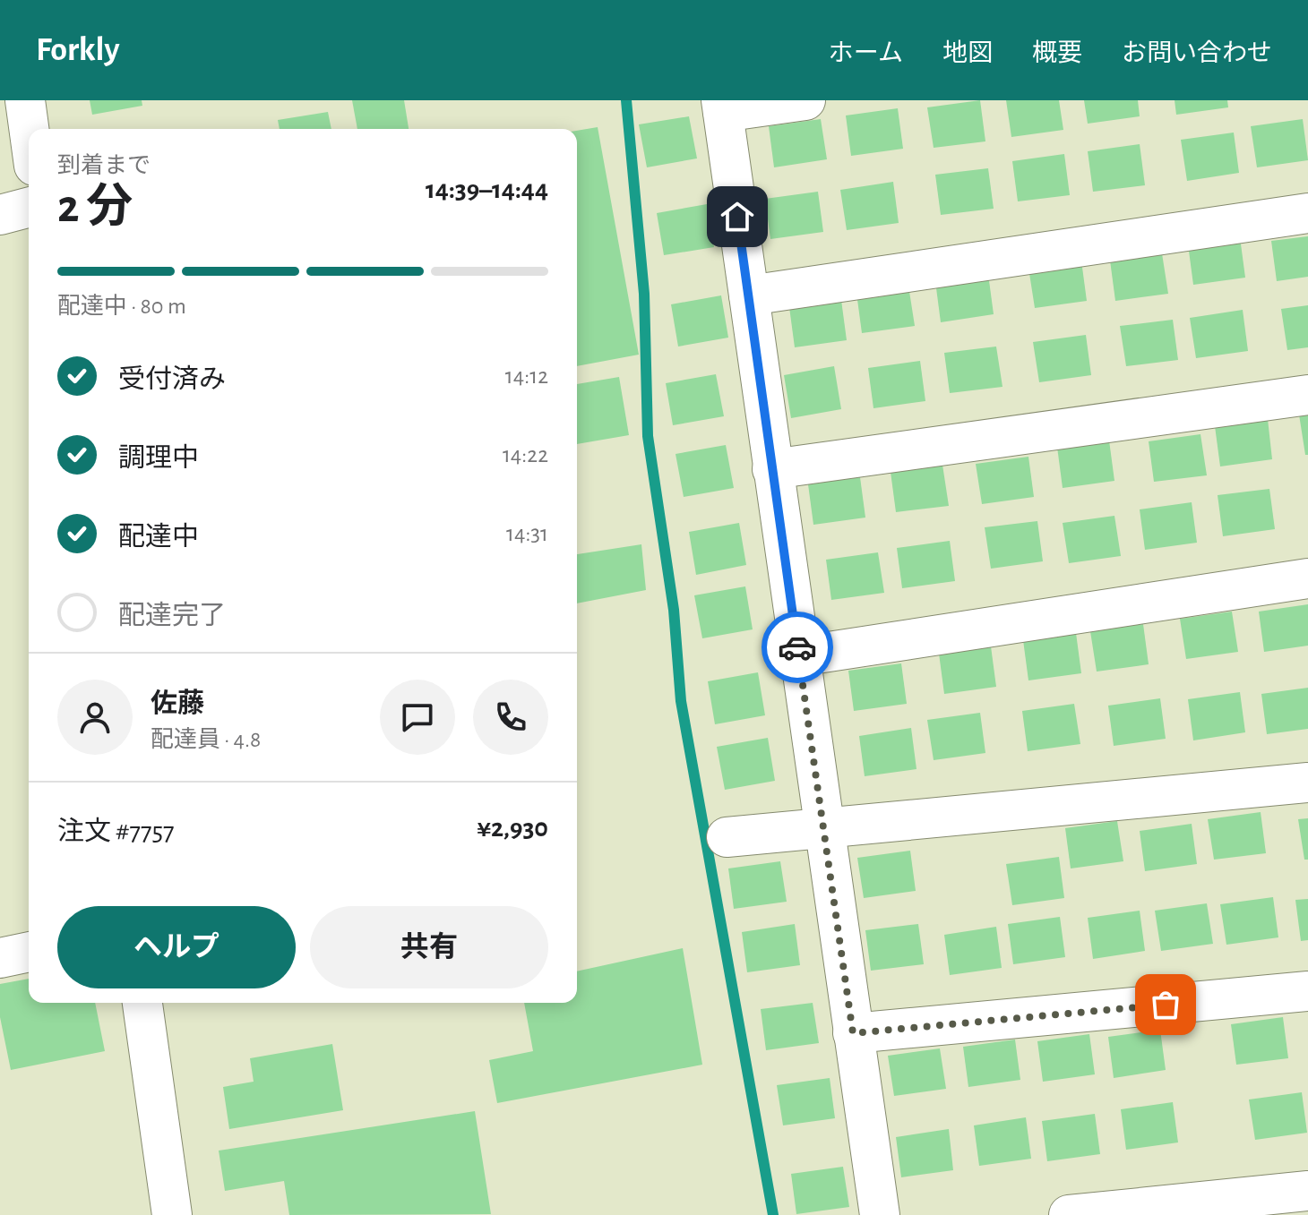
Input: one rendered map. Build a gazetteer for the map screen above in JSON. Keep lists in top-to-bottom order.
{
  "page": {
    "header": "Forkly",
    "nav": [
      "ホーム",
      "地図",
      "概要",
      "お問い合わせ"
    ],
    "heading": ["2 分", "到着まで", "14:39–14:44"],
    "panel": [
      "佐藤",
      "配達員 · 4.8",
      "注文 #7757",
      "¥2,930"
    ],
    "bar": "配達中 · 80 m",
    "list": [
      ["受付済み", "14:12"],
      ["調理中", "14:22"],
      ["配達中", "14:31"],
      "配達完了"
    ],
    "buttons": ["ヘルプ", "共有"]
  }
}
